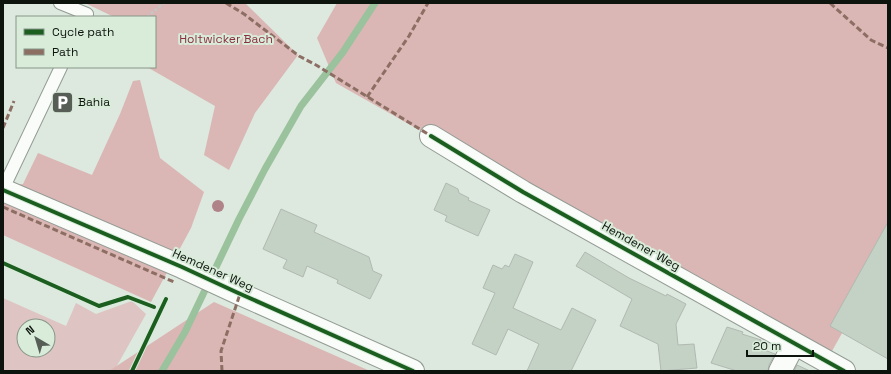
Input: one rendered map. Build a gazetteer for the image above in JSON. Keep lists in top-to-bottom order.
{
  "streets": {
    "street": ["Hemdener Weg"]
  },
  "parks": ["Holtwicker Bach"],
  "places": {
    "parking": ["Bahia"]
  },
  "legend": ["Cycle path", "Path"],
  "scale_bar": "20 m",
  "north": "top left"
}
